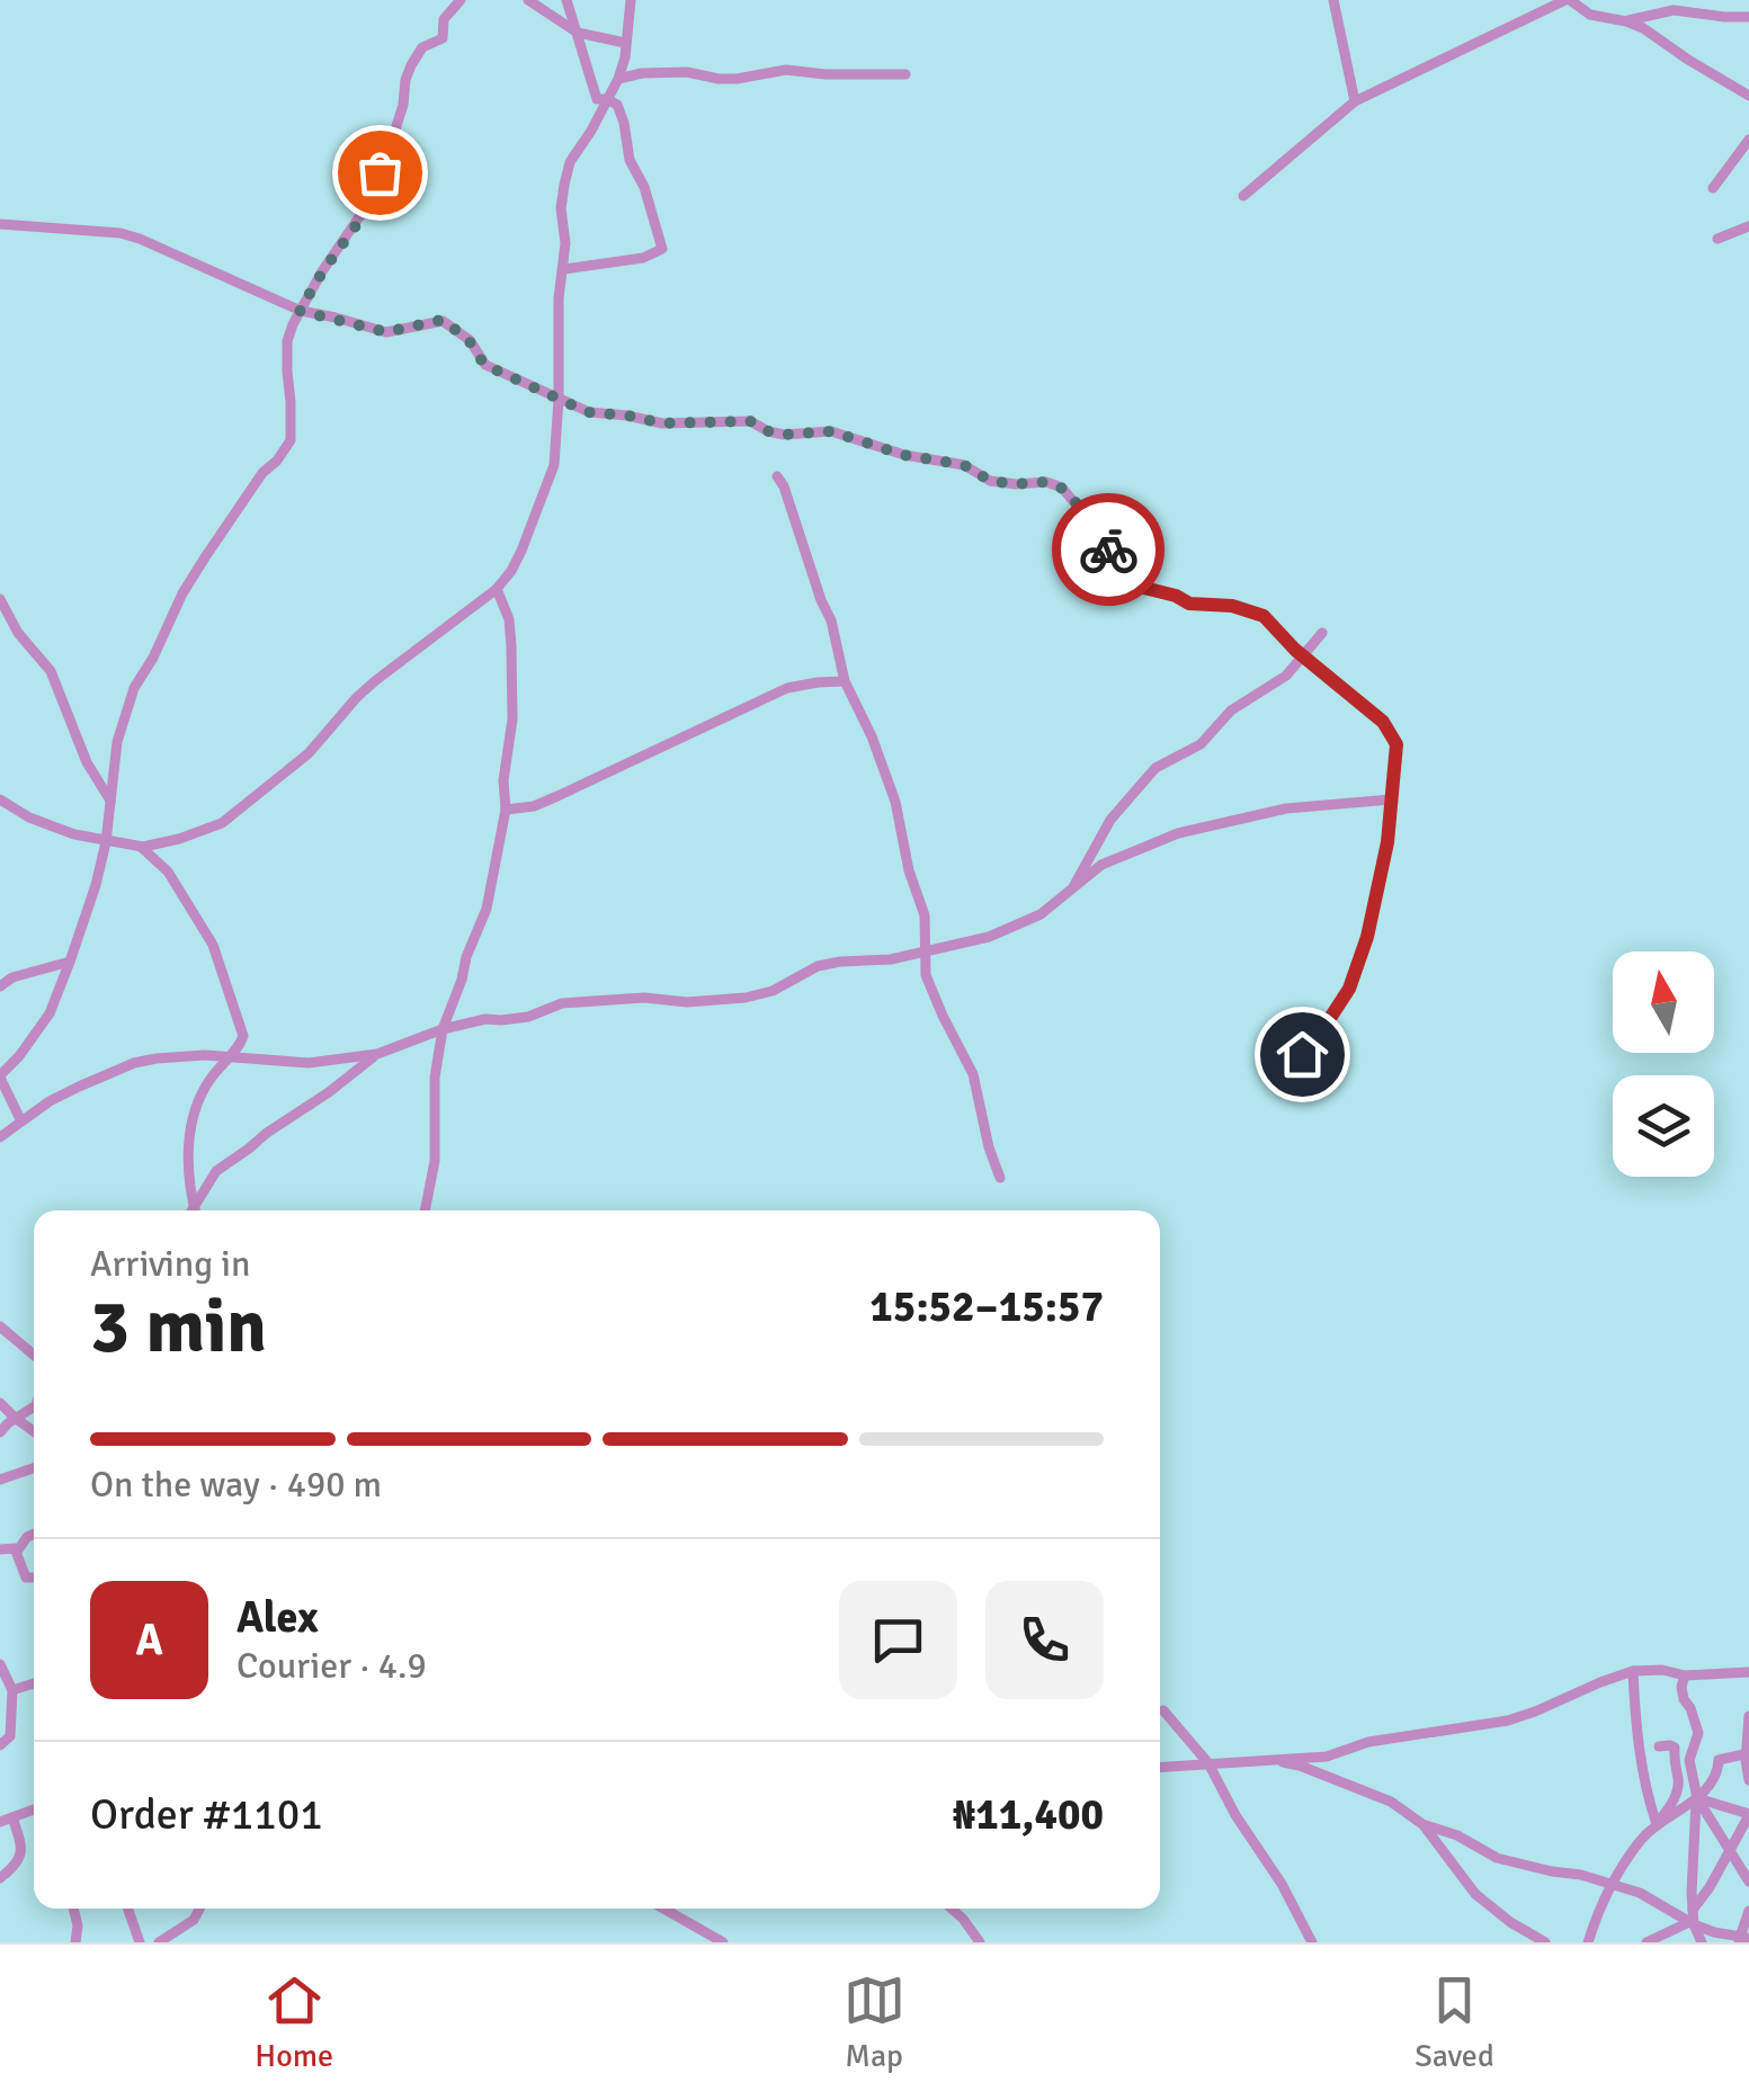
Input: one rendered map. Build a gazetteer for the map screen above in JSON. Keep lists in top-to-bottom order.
{
  "north": "top",
  "page": {
    "heading": ["3 min", "Arriving in", "15:52–15:57"],
    "panel": [
      "Alex",
      "Courier · 4.9",
      "Order #1101",
      "₦11,400"
    ],
    "bar": "On the way · 490 m",
    "round": "A",
    "tabs": ["Home", "Map", "Saved"]
  }
}
